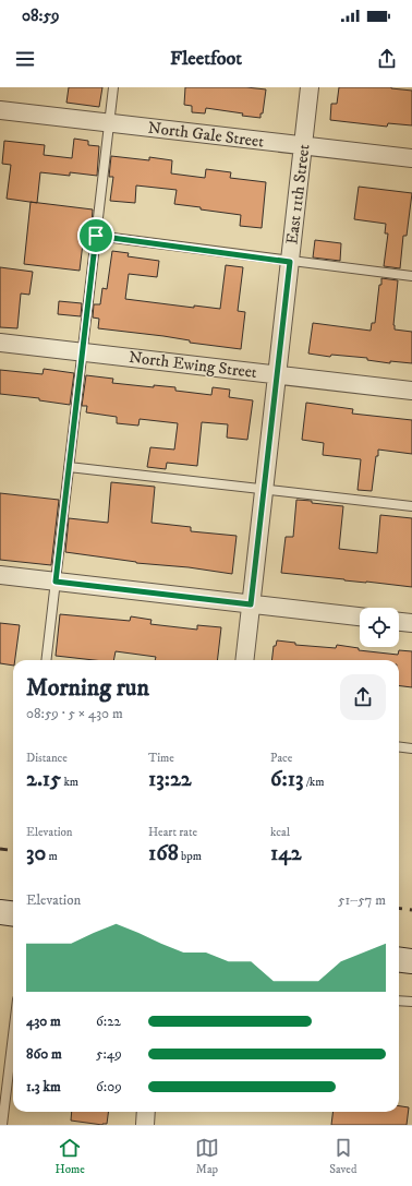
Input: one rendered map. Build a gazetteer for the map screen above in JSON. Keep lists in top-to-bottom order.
{
  "streets": {
    "street": ["North Gale Street", "East 11th Street", "North Ewing Street"]
  },
  "crossings": [
    ["North Gale Street", "East 11th Street"],
    ["East 11th Street", "North Ewing Street"]
  ],
  "page": {
    "status": "08:59",
    "header": "Fleetfoot",
    "heading": ["Morning run", "08:59 · 5 × 430 m"],
    "stats": [
      ["Distance", "2.15 km"],
      ["Time", "13:22"],
      ["Pace", "6:13 /km"],
      ["Elevation", "30 m"],
      ["Heart rate", "168 bpm"],
      ["kcal", "142"]
    ],
    "chart": ["Elevation", "51–57 m"],
    "list": [
      {
        "name": "430 m",
        "note": "6:22"
      },
      {
        "name": "860 m",
        "note": "5:49"
      },
      {
        "name": "1.3 km",
        "note": "6:09"
      }
    ],
    "tabs": ["Home", "Map", "Saved"]
  }
}
